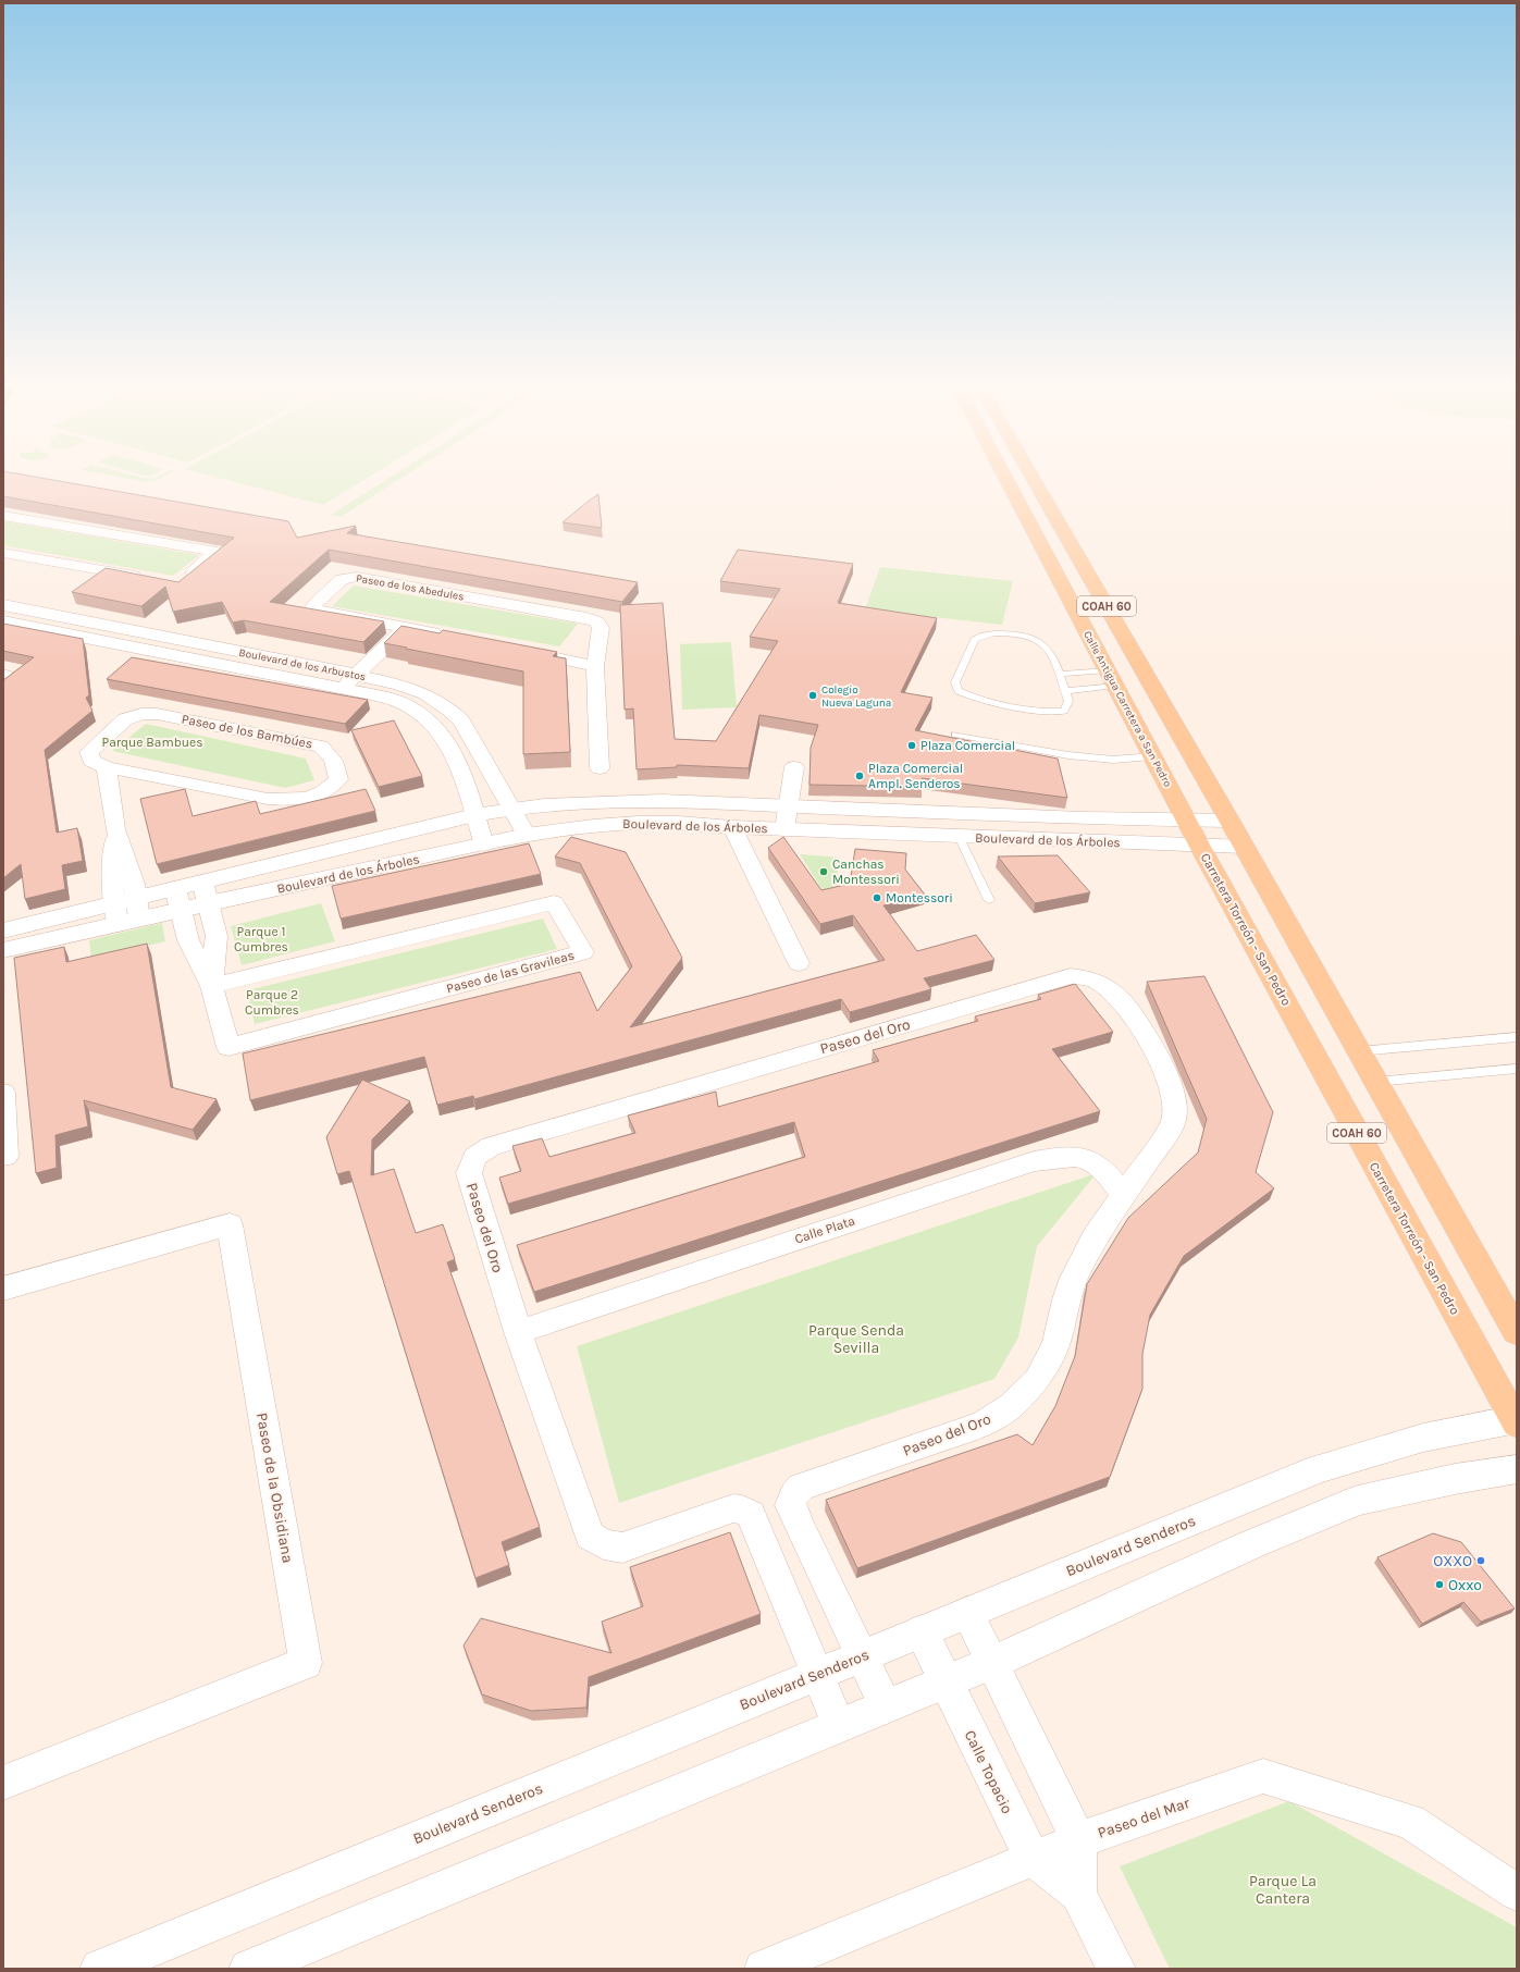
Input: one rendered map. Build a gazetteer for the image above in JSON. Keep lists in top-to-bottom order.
{
  "streets": {
    "main road": [
      "COAH 60",
      "Calle Antigua Carretera a San Pedro",
      "Boulevard de los Árboles",
      "Carretera Torreón - San Pedro",
      "Boulevard Senderos"
    ],
    "street": [
      "Paseo de los Abedules",
      "Boulevard de los Arbustos",
      "Paseo de los Bambúes",
      "Paseo de las Gravileas",
      "Paseo del Oro",
      "Calle Plata",
      "Paseo de la Obsidiana",
      "Calle Topacio",
      "Paseo del Mar"
    ]
  },
  "crossings": [
    ["COAH 60", "Boulevard de los Árboles"],
    ["Boulevard de los Arbustos", "Boulevard de los Árboles"],
    ["Calle Antigua Carretera a San Pedro", "Boulevard de los Árboles"],
    ["Calle Antigua Carretera a San Pedro", "Carretera Torreón - San Pedro"],
    ["Boulevard de los Árboles", "Carretera Torreón - San Pedro"],
    ["Boulevard de los Árboles", "Paseo de las Gravileas"],
    ["Carretera Torreón - San Pedro", "Boulevard Senderos"],
    ["Paseo del Oro", "Calle Plata"],
    ["Paseo del Oro", "Boulevard Senderos"],
    ["Boulevard Senderos", "Calle Topacio"],
    ["Calle Topacio", "Paseo del Mar"]
  ],
  "parks": [
    "Parque Bambues",
    "Parque 1 Cumbres",
    "Parque 2 Cumbres",
    "Parque Senda Sevilla",
    "Parque La Cantera"
  ],
  "places": [
    "Colegio Nueva Laguna",
    "Plaza Comercial",
    "Plaza Comercial Ampl. Senderos",
    "Canchas Montessori",
    "Montessori",
    "OXXO",
    "Oxxo"
  ]
}
